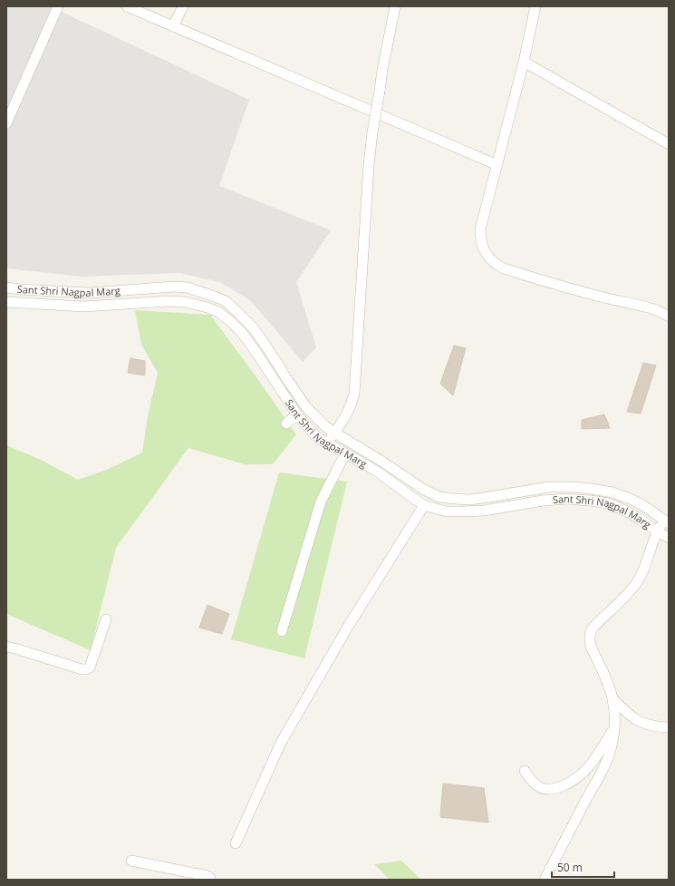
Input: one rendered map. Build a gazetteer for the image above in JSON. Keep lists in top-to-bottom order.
{
  "streets": {
    "street": ["Sant Shri Nagpal Marg"]
  },
  "scale_bar": "50 m"
}
